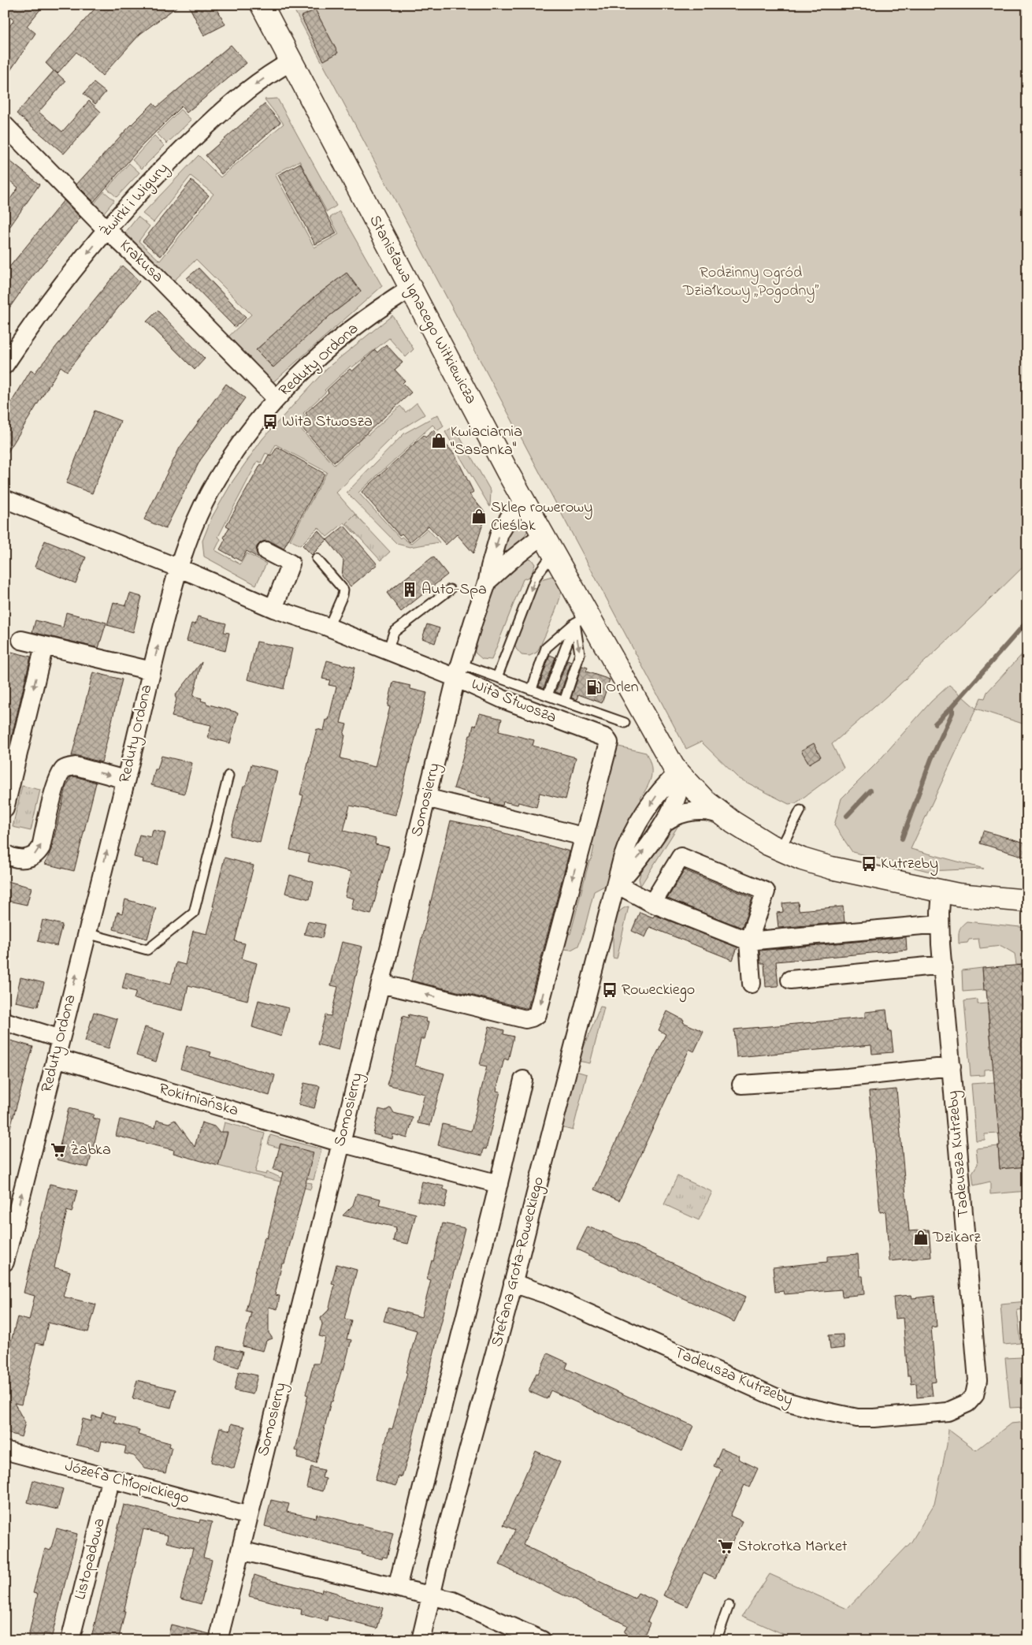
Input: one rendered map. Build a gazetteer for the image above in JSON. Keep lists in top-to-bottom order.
{
  "streets": {
    "street": [
      "Żwirki i Wigury",
      "Krakusa",
      "Stanisława Ignacego Witkiewicza",
      "Reduty Ordona",
      "Wita Stwosza",
      "Somosierry",
      "Rokitniańska",
      "Tadeusza Kutrzeby",
      "Stefana Grota-Roweckiego",
      "Józefa Chłopickiego",
      "Listopadowa"
    ]
  },
  "crossings": [
    ["Żwirki i Wigury", "Krakusa"],
    ["Żwirki i Wigury", "Stanisława Ignacego Witkiewicza"],
    ["Krakusa", "Reduty Ordona"],
    ["Stanisława Ignacego Witkiewicza", "Reduty Ordona"],
    ["Stanisława Ignacego Witkiewicza", "Somosierry"],
    ["Stanisława Ignacego Witkiewicza", "Tadeusza Kutrzeby"],
    ["Stanisława Ignacego Witkiewicza", "Stefana Grota-Roweckiego"],
    ["Reduty Ordona", "Wita Stwosza"],
    ["Reduty Ordona", "Rokitniańska"],
    ["Wita Stwosza", "Somosierry"],
    ["Somosierry", "Rokitniańska"],
    ["Somosierry", "Józefa Chłopickiego"],
    ["Tadeusza Kutrzeby", "Stefana Grota-Roweckiego"],
    ["Józefa Chłopickiego", "Listopadowa"]
  ],
  "one_way": ["Żwirki i Wigury", "Reduty Ordona"],
  "parks": ["Rodzinny Ogród Działkowy „Pogodny”"],
  "places": {
    "bus stop": ["Wita Stwosza", "Kutrzeby", "Roweckiego"],
    "shop": ["Kwiaciarnia \"Sasanka\"", "Sklep rowerowy Cieślak", "Dzikarz"],
    "building": ["Auto-Spa"],
    "fuel station": ["Orlen"],
    "supermarket": ["Żabka", "Stokrotka Market"]
  }
}
